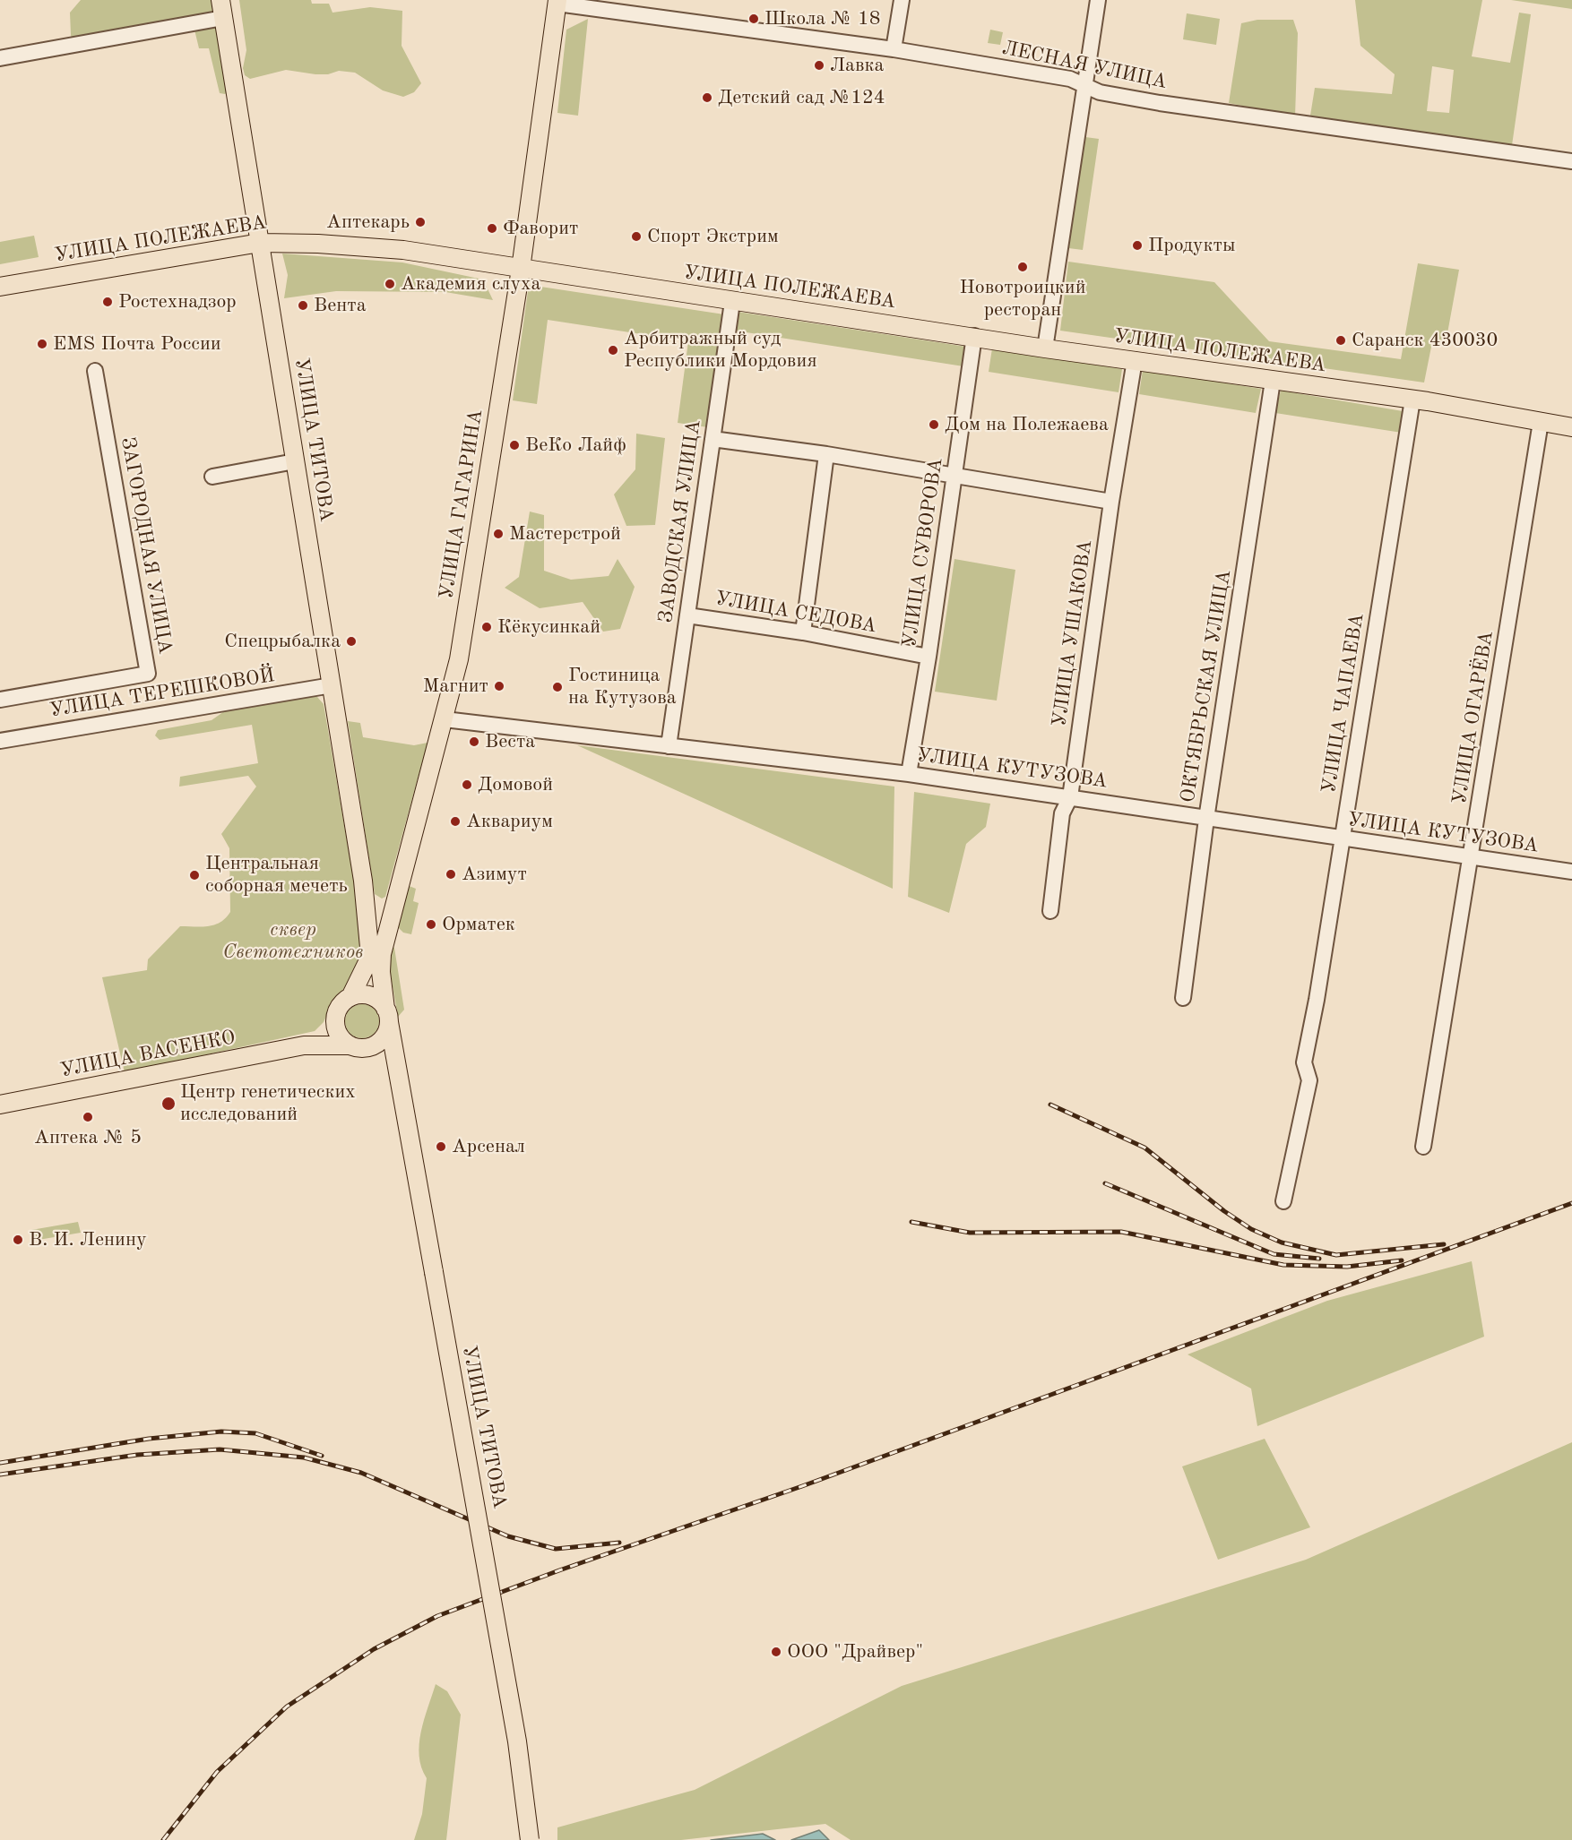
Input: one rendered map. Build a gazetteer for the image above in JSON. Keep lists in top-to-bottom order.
{
  "streets": {
    "main road": [
      "УЛИЦА ПОЛЕЖАЕВА",
      "УЛИЦА ТИТОВА",
      "УЛИЦА ГАГАРИНА",
      "УЛИЦА ВАСЕНКО"
    ],
    "street": [
      "ЛЕСНАЯ УЛИЦА",
      "ЗАВОДСКАЯ УЛИЦА",
      "ЗАГОРОДНАЯ УЛИЦА",
      "УЛИЦА СУВОРОВА",
      "УЛИЦА СЕДОВА",
      "УЛИЦА УШАКОВА",
      "ОКТЯБРЬСКАЯ УЛИЦА",
      "УЛИЦА ТЕРЕШКОВОЙ",
      "УЛИЦА ЧАПАЕВА",
      "УЛИЦА ОГАРЁВА",
      "УЛИЦА КУТУЗОВА"
    ]
  },
  "crossings": [
    ["ЛЕСНАЯ УЛИЦА", "УЛИЦА ГАГАРИНА"],
    ["УЛИЦА ПОЛЕЖАЕВА", "УЛИЦА ТИТОВА"],
    ["УЛИЦА ПОЛЕЖАЕВА", "УЛИЦА ГАГАРИНА"],
    ["УЛИЦА ПОЛЕЖАЕВА", "ЗАВОДСКАЯ УЛИЦА"],
    ["УЛИЦА ПОЛЕЖАЕВА", "УЛИЦА СУВОРОВА"],
    ["УЛИЦА ПОЛЕЖАЕВА", "УЛИЦА УШАКОВА"],
    ["УЛИЦА ПОЛЕЖАЕВА", "ОКТЯБРЬСКАЯ УЛИЦА"],
    ["УЛИЦА ПОЛЕЖАЕВА", "УЛИЦА ЧАПАЕВА"],
    ["УЛИЦА ПОЛЕЖАЕВА", "УЛИЦА ОГАРЁВА"],
    ["УЛИЦА ТИТОВА", "УЛИЦА ГАГАРИНА"],
    ["УЛИЦА ТИТОВА", "УЛИЦА ТЕРЕШКОВОЙ"],
    ["УЛИЦА ТИТОВА", "УЛИЦА ВАСЕНКО"],
    ["УЛИЦА ГАГАРИНА", "УЛИЦА КУТУЗОВА"],
    ["УЛИЦА ГАГАРИНА", "УЛИЦА ВАСЕНКО"],
    ["ЗАВОДСКАЯ УЛИЦА", "УЛИЦА СЕДОВА"],
    ["ЗАВОДСКАЯ УЛИЦА", "УЛИЦА КУТУЗОВА"],
    ["УЛИЦА СУВОРОВА", "УЛИЦА СЕДОВА"],
    ["УЛИЦА СУВОРОВА", "УЛИЦА КУТУЗОВА"],
    ["УЛИЦА УШАКОВА", "УЛИЦА КУТУЗОВА"],
    ["ОКТЯБРЬСКАЯ УЛИЦА", "УЛИЦА КУТУЗОВА"],
    ["УЛИЦА ЧАПАЕВА", "УЛИЦА КУТУЗОВА"],
    ["УЛИЦА ОГАРЁВА", "УЛИЦА КУТУЗОВА"]
  ],
  "parks": ["сквер Светотехников"],
  "places": [
    "Школа № 18",
    "Лавка",
    "Детский сад №124",
    "Аптекарь",
    "Фаворит",
    "Спорт Экстрим",
    "Продукты",
    "Новотроицкий ресторан",
    "Академия слуха",
    "Ростехнадзор",
    "Вента",
    "Саранск 430030",
    "EMS Почта России",
    "Арбитражный суд Республики Мордовия",
    "Дом на Полежаева",
    "ВеКо Лайф",
    "Мастерстрой",
    "Кёкусинкай",
    "Спецрыбалка",
    "Магнит",
    "Гостиница на Кутузова",
    "Веста",
    "Домовой",
    "Аквариум",
    "Азимут",
    "Центральная соборная мечеть",
    "Орматек",
    "Центр генетических исследований",
    "Аптека № 5",
    "Арсенал",
    "В. И. Ленину",
    "ООО \"Драйвер\""
  ]
}
